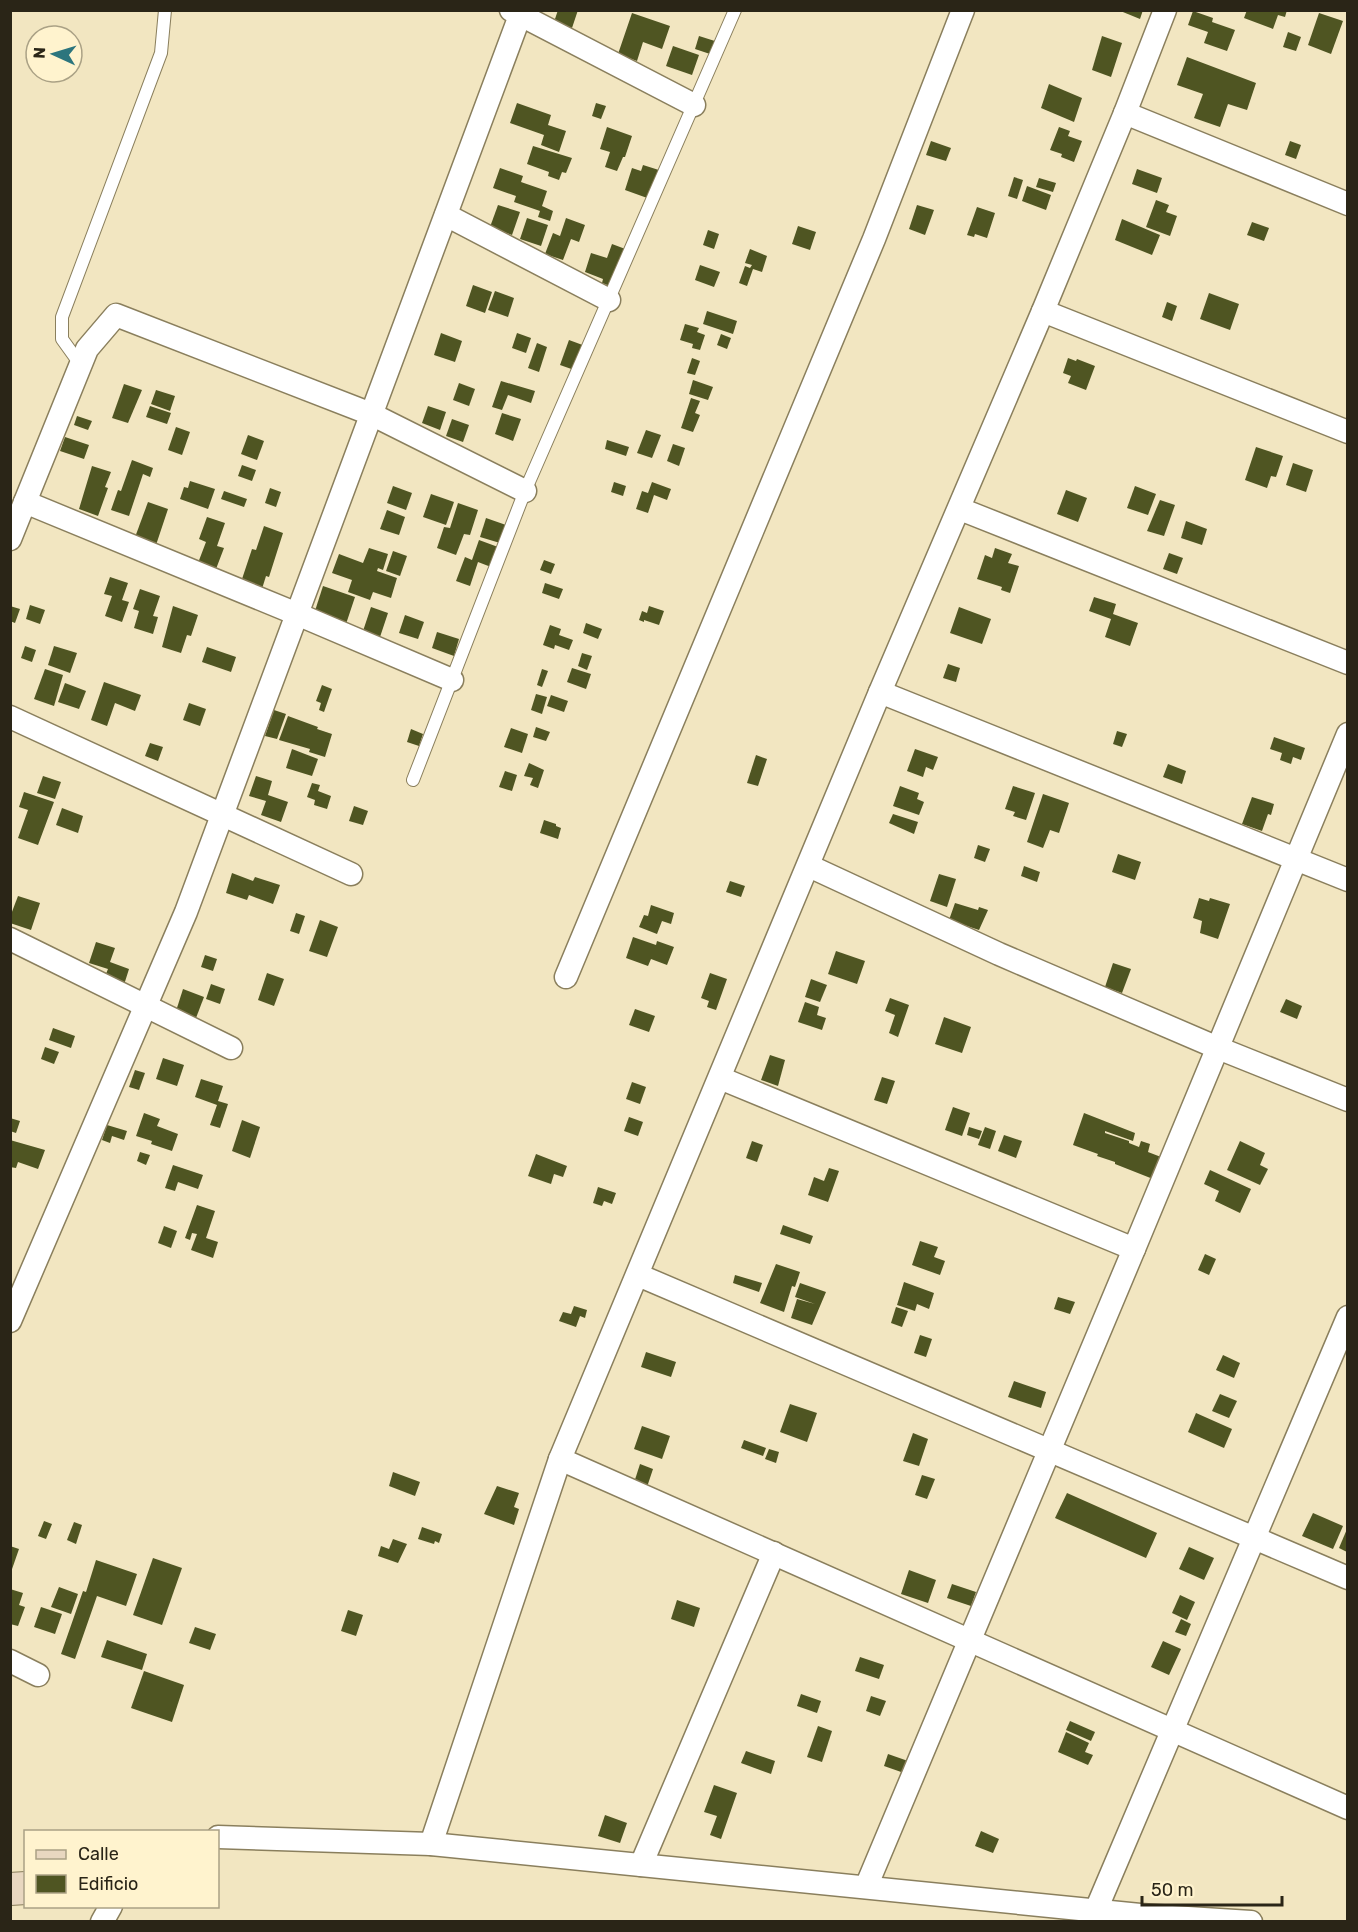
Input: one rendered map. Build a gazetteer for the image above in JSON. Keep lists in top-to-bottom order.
{
  "legend": ["Calle", "Edificio"],
  "scale_bar": "50 m",
  "north": "left"
}
